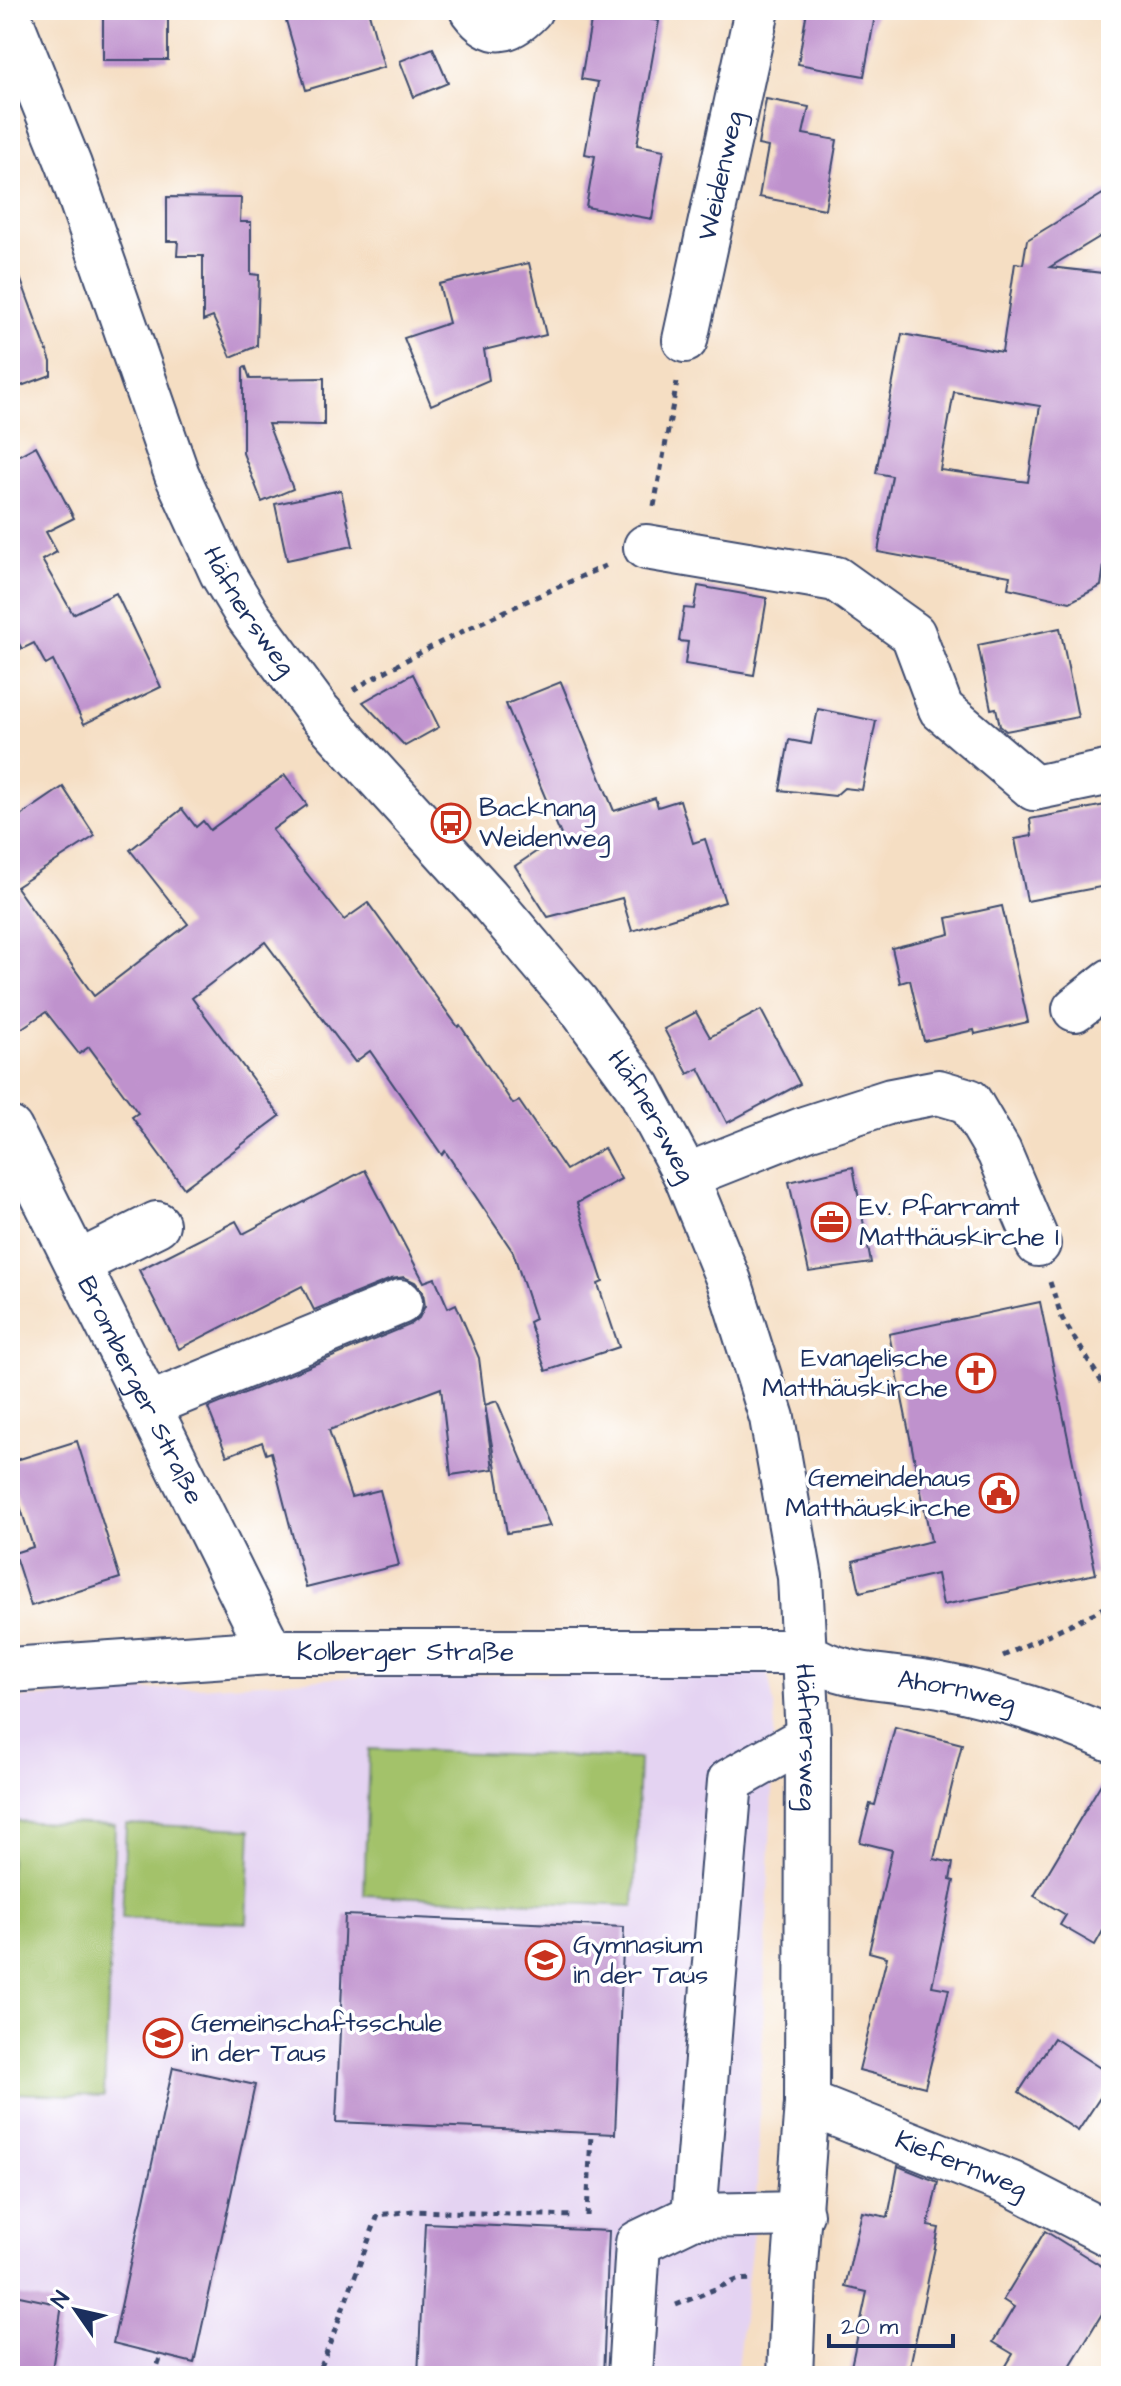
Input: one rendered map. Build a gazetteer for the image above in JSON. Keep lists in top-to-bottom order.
{
  "streets": {
    "street": [
      "Weidenweg",
      "Häfnersweg",
      "Bromberger Straße",
      "Kolberger Straße",
      "Ahornweg",
      "Kiefernweg"
    ]
  },
  "crossings": [
    ["Häfnersweg", "Kolberger Straße"],
    ["Häfnersweg", "Ahornweg"],
    ["Häfnersweg", "Kiefernweg"],
    ["Bromberger Straße", "Kolberger Straße"],
    ["Kolberger Straße", "Ahornweg"]
  ],
  "places": {
    "bus stop": ["Backnang Weidenweg"],
    "office": ["Ev. Pfarramt Matthäuskirche I"],
    "church": ["Evangelische Matthäuskirche"],
    "public building": ["Gemeindehaus Matthäuskirche"],
    "school or university": ["Gymnasium in der Taus", "Gemeinschaftsschule in der Taus"]
  },
  "scale_bar": "20 m",
  "north": "top left"
}
